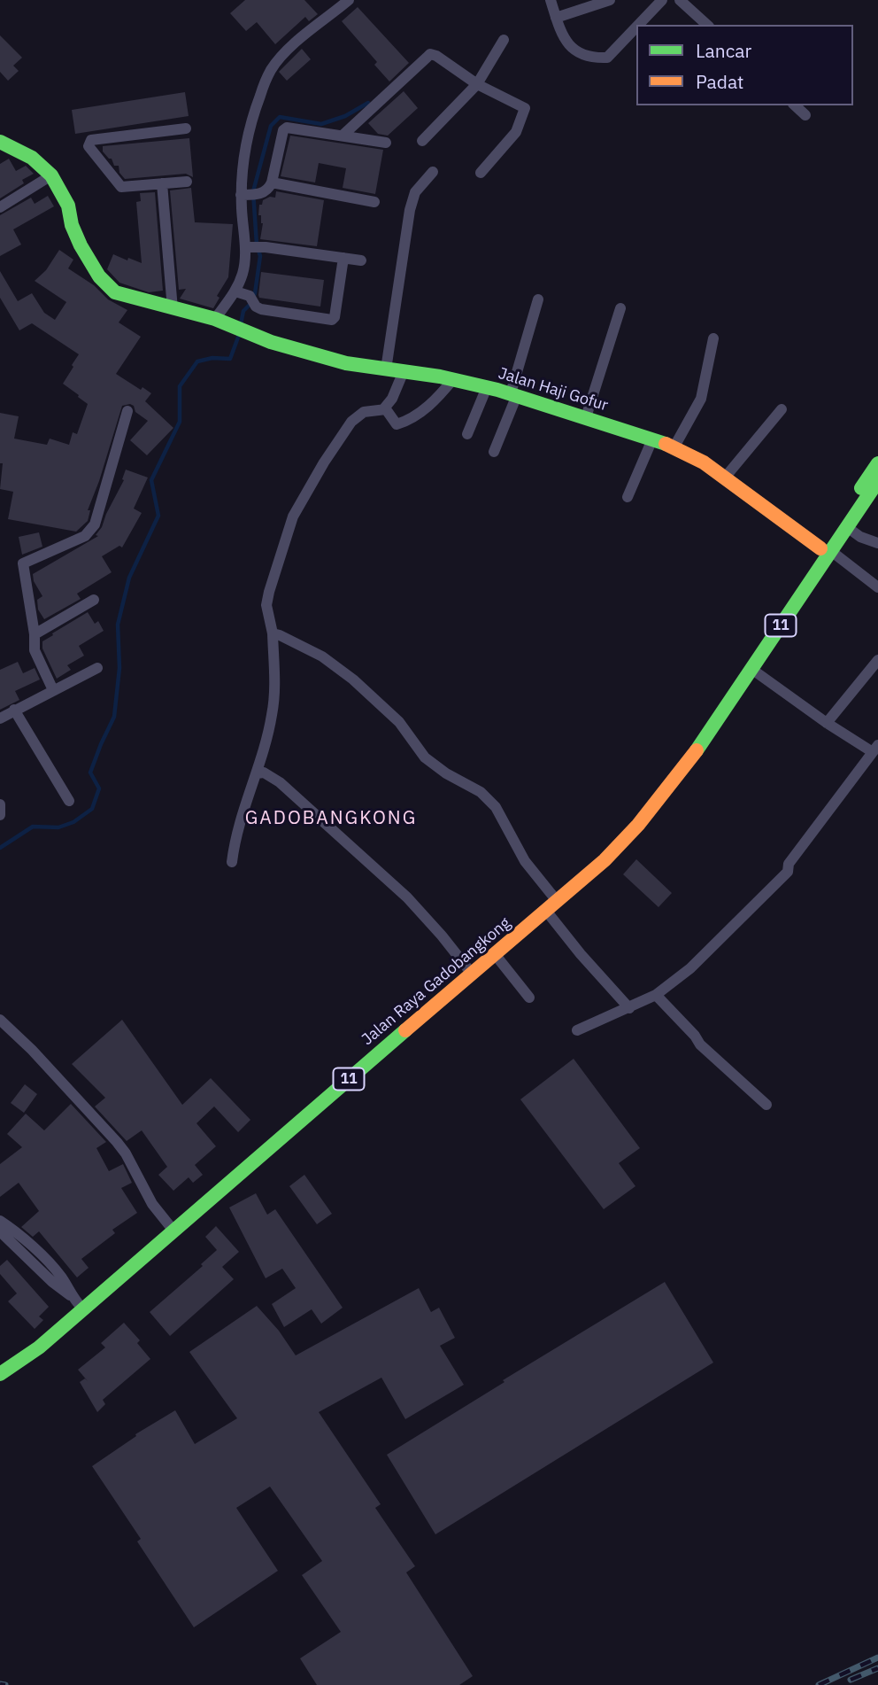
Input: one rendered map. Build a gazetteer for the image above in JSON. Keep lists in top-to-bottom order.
{
  "streets": {
    "main road": ["Jalan Haji Gofur", "11", "Jalan Raya Gadobangkong"]
  },
  "crossings": [
    ["Jalan Haji Gofur", "Jalan Raya Gadobangkong"]
  ],
  "districts": ["GADOBANGKONG"],
  "legend": ["Lancar", "Padat"]
}
